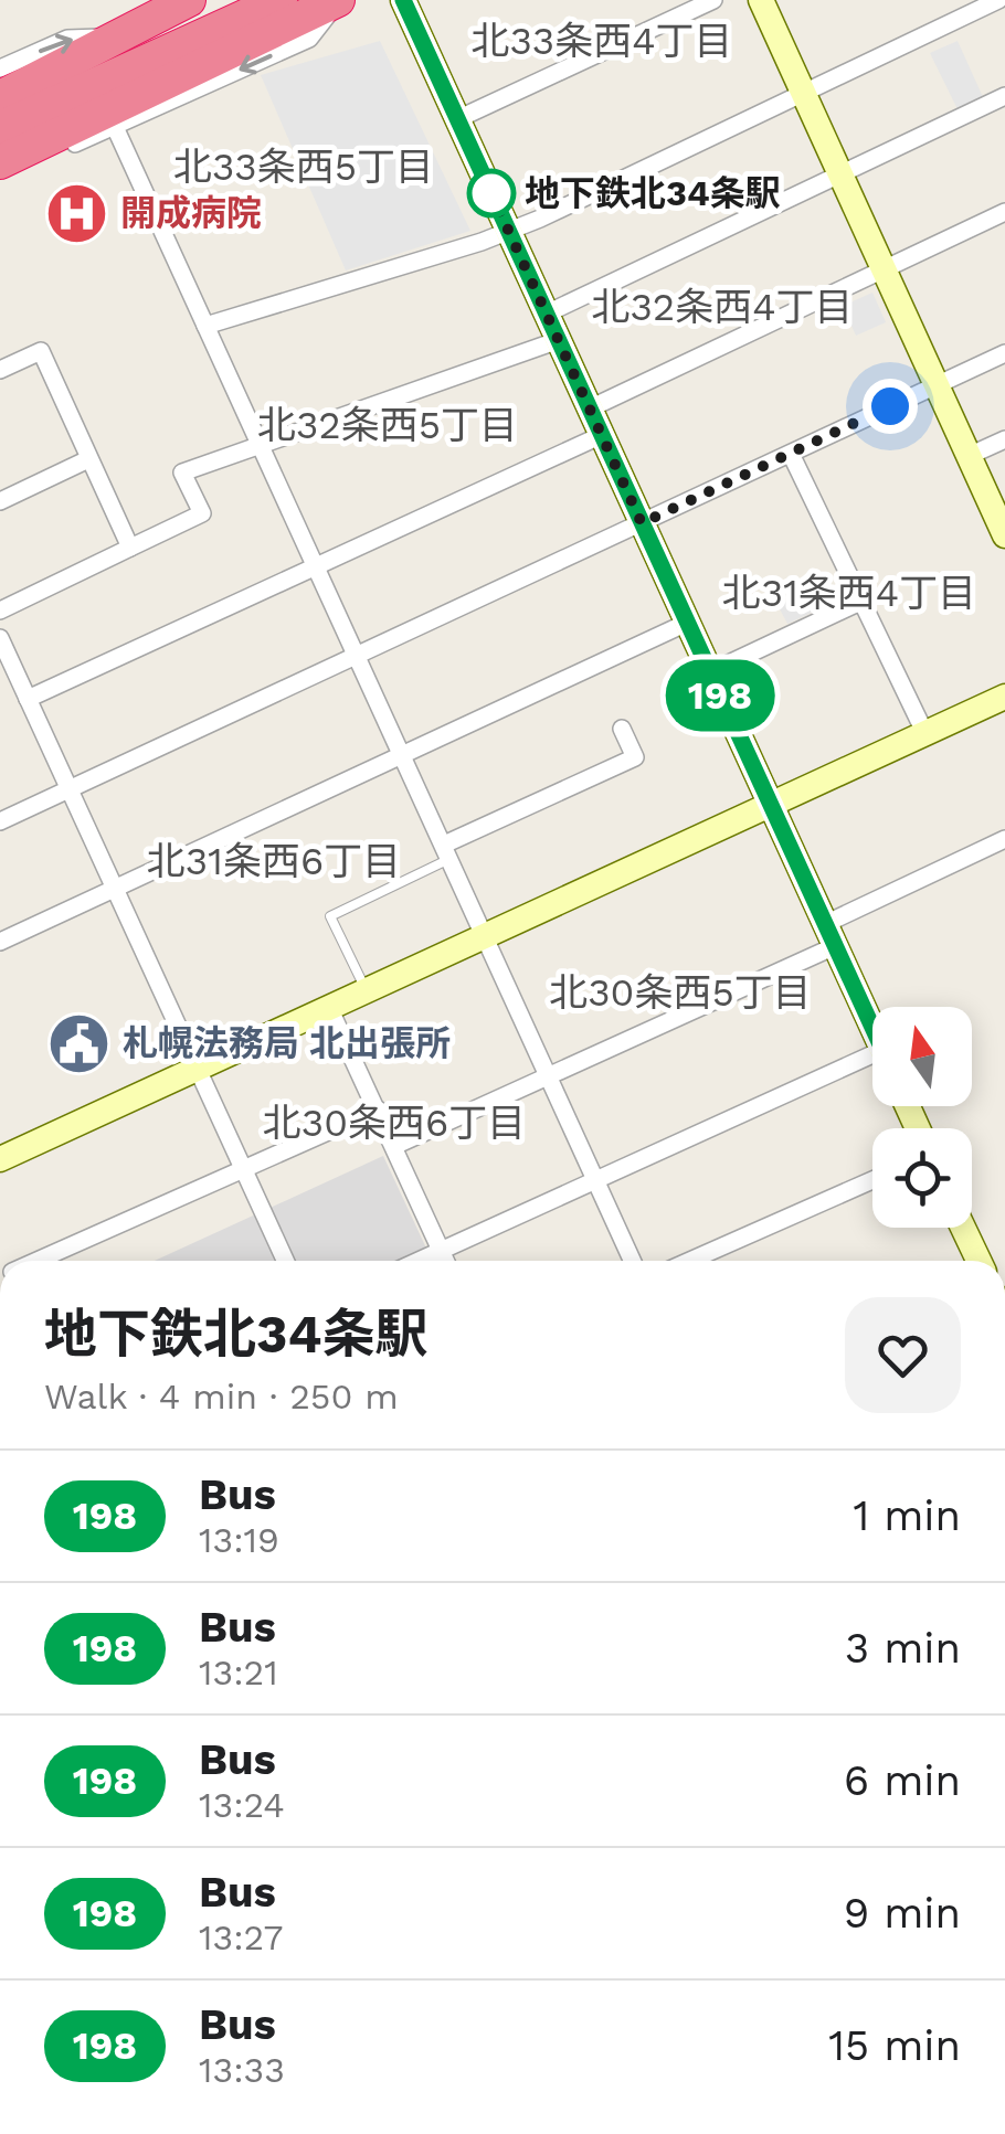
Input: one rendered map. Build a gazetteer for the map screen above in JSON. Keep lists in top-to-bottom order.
{
  "districts": [
    "北33条西4丁目",
    "北33条西5丁目",
    "北32条西4丁目",
    "北32条西5丁目",
    "北31条西4丁目",
    "北31条西6丁目",
    "北30条西5丁目",
    "北30条西6丁目"
  ],
  "places": {
    "other": ["地下鉄北34条駅"],
    "hospital": ["開成病院"],
    "public building": ["札幌法務局 北出張所"]
  },
  "lines": ["bus line 198"],
  "north": "top",
  "page": {
    "on_map": "198",
    "heading": ["地下鉄北34条駅", "Walk · 4 min · 250 m"],
    "list": [
      {
        "mark": "198",
        "name": "Bus",
        "note": "13:19",
        "value": "1 min"
      },
      {
        "mark": "198",
        "name": "Bus",
        "note": "13:21",
        "value": "3 min"
      },
      {
        "mark": "198",
        "name": "Bus",
        "note": "13:24",
        "value": "6 min"
      },
      {
        "mark": "198",
        "name": "Bus",
        "note": "13:27",
        "value": "9 min"
      },
      {
        "mark": "198",
        "name": "Bus",
        "note": "13:33",
        "value": "15 min"
      }
    ]
  }
}
